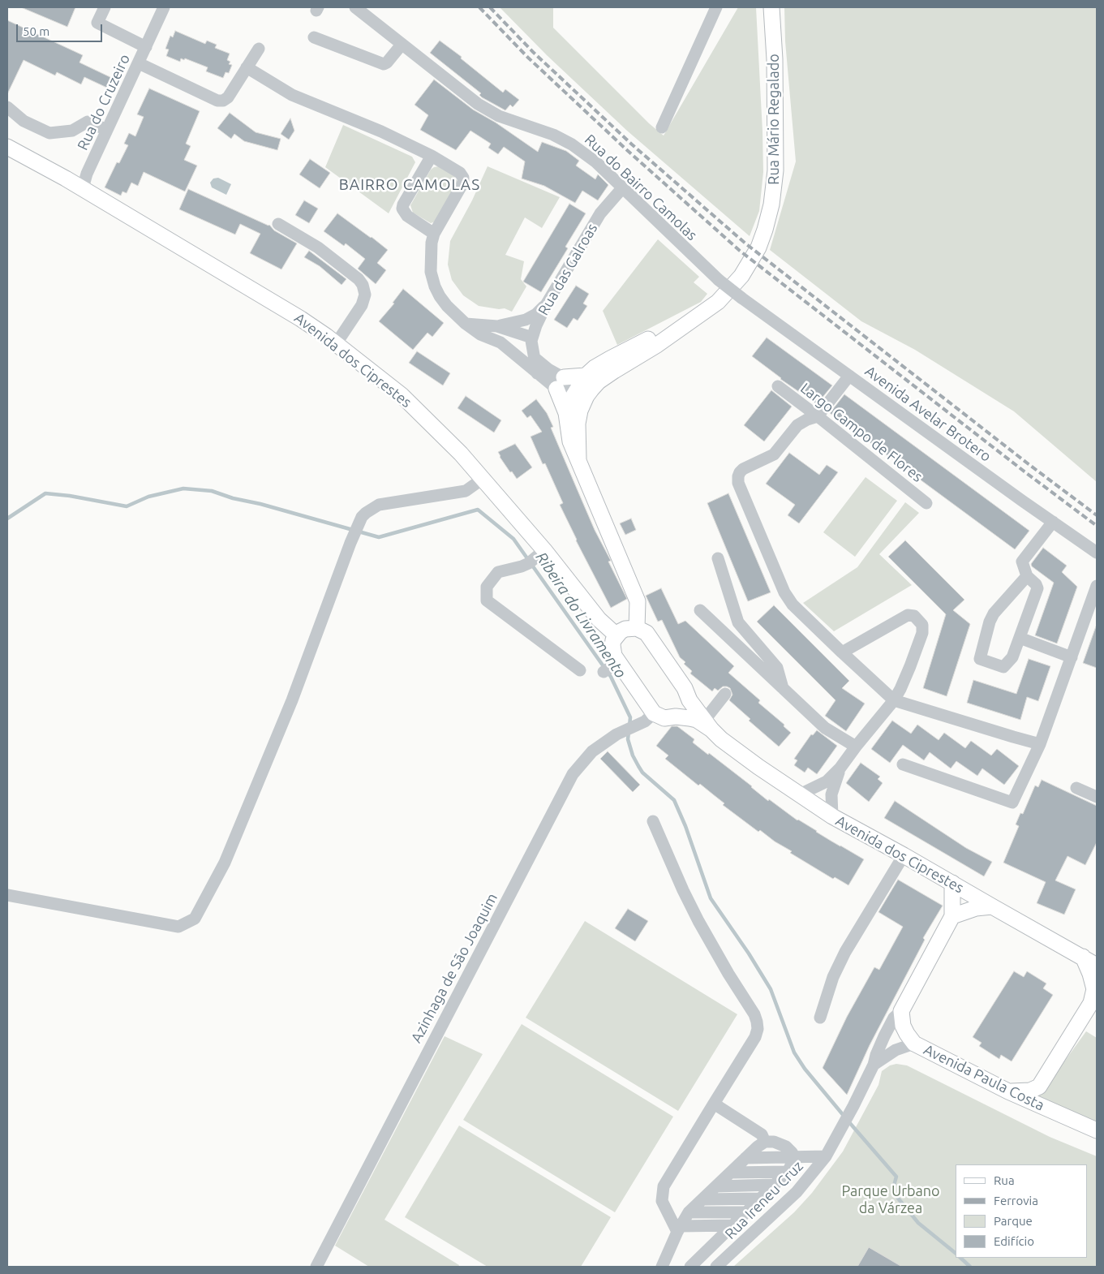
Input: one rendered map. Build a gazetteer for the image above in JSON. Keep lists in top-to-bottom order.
{
  "streets": {
    "main road": ["Rua Mário Regalado", "Avenida dos Ciprestes", "Avenida Paula Costa"],
    "street": [
      "Rua do Cruzeiro",
      "Rua do Bairro Camolas",
      "Rua das Galroas",
      "Avenida Avelar Brotero",
      "Largo Campo de Flores",
      "Azinhaga de São Joaquim",
      "Rua Ireneu Cruz"
    ]
  },
  "crossings": [
    ["Rua do Cruzeiro", "Avenida dos Ciprestes"],
    ["Rua do Bairro Camolas", "Rua das Galroas"],
    ["Rua do Bairro Camolas", "Avenida Avelar Brotero"],
    ["Avenida dos Ciprestes", "Azinhaga de São Joaquim"],
    ["Avenida Paula Costa", "Rua Ireneu Cruz"]
  ],
  "districts": ["BAIRRO CAMOLAS"],
  "water": ["Ribeira do Livramento"],
  "parks": ["Parque Urbano da Várzea"],
  "legend": [
    "Rua",
    "Ferrovia",
    "Parque",
    "Edifício"
  ],
  "scale_bar": "50 m"
}
